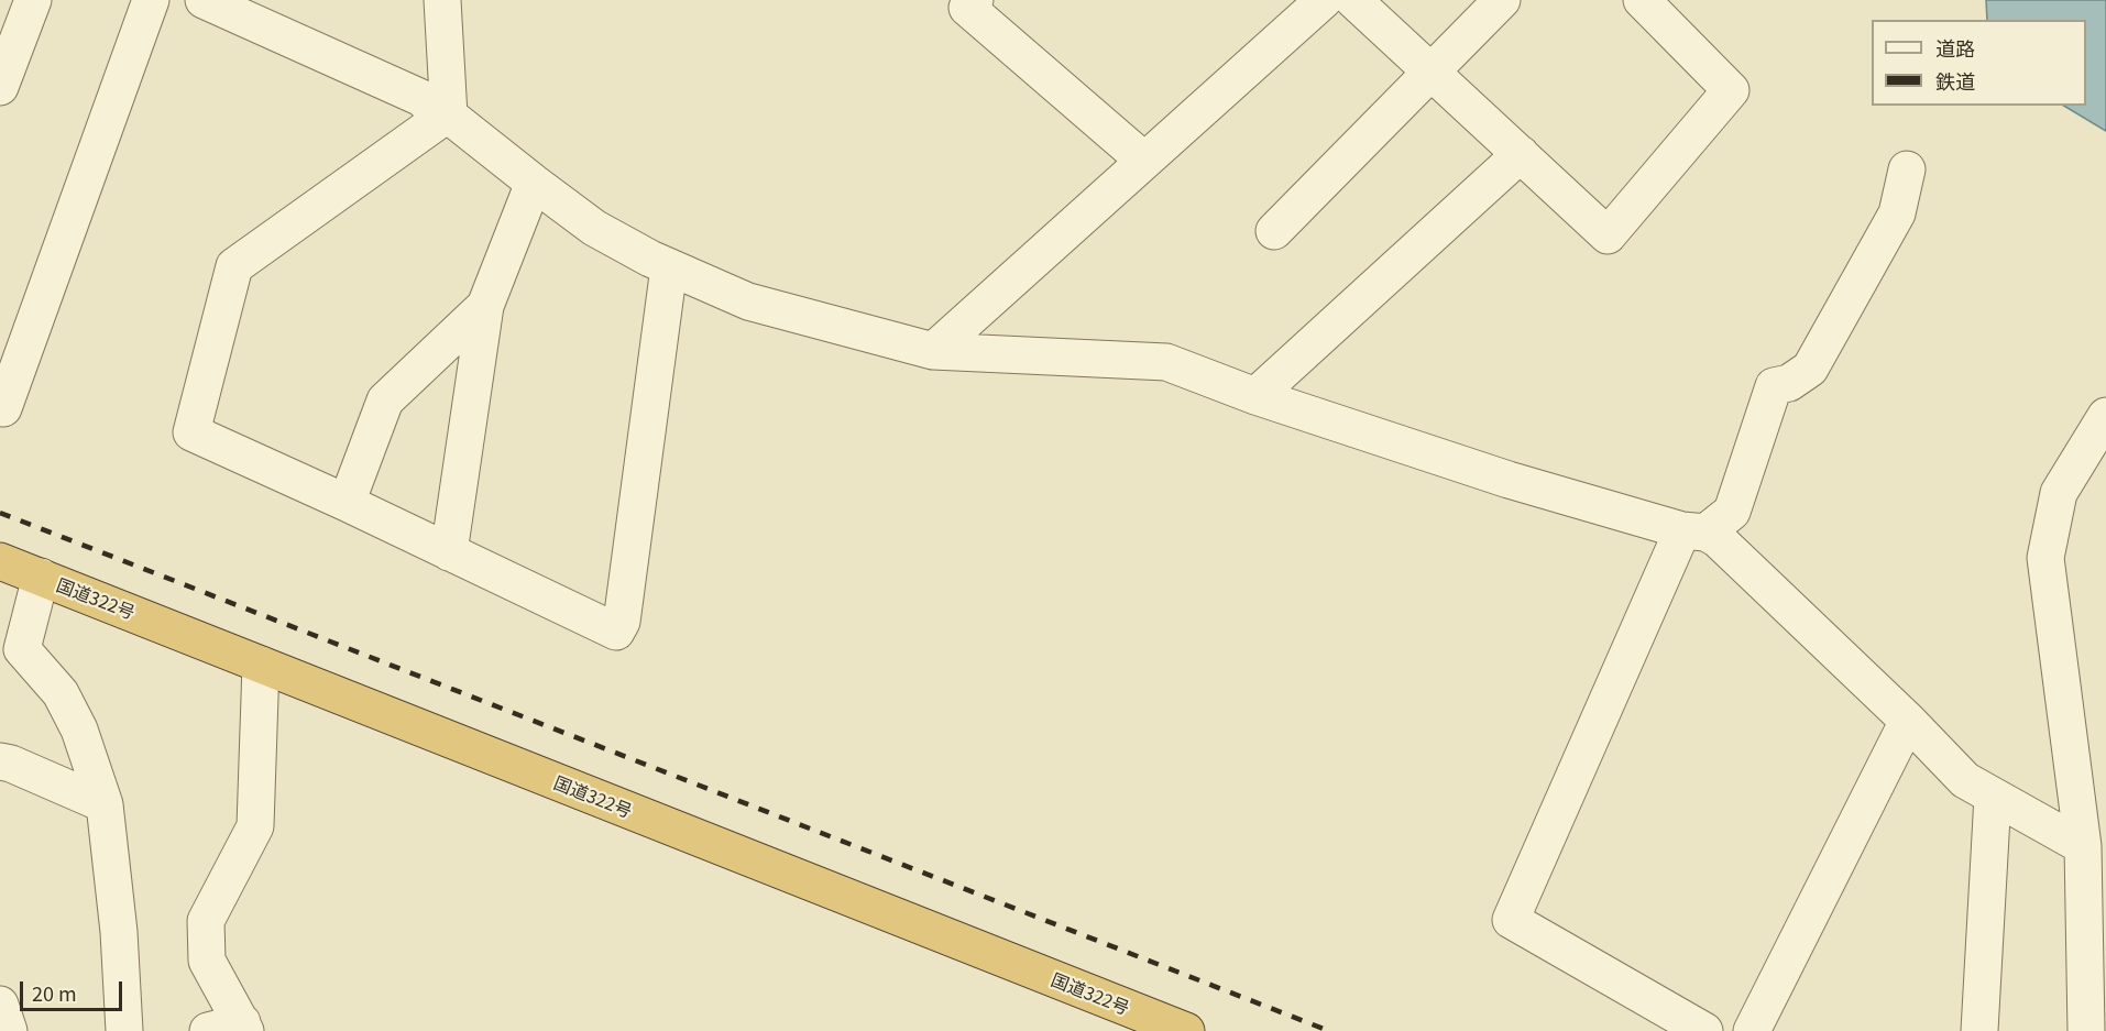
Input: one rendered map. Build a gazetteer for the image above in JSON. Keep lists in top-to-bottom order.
{
  "streets": {
    "highway": ["国道322号"]
  },
  "legend": ["道路", "鉄道"],
  "scale_bar": "20 m"
}
